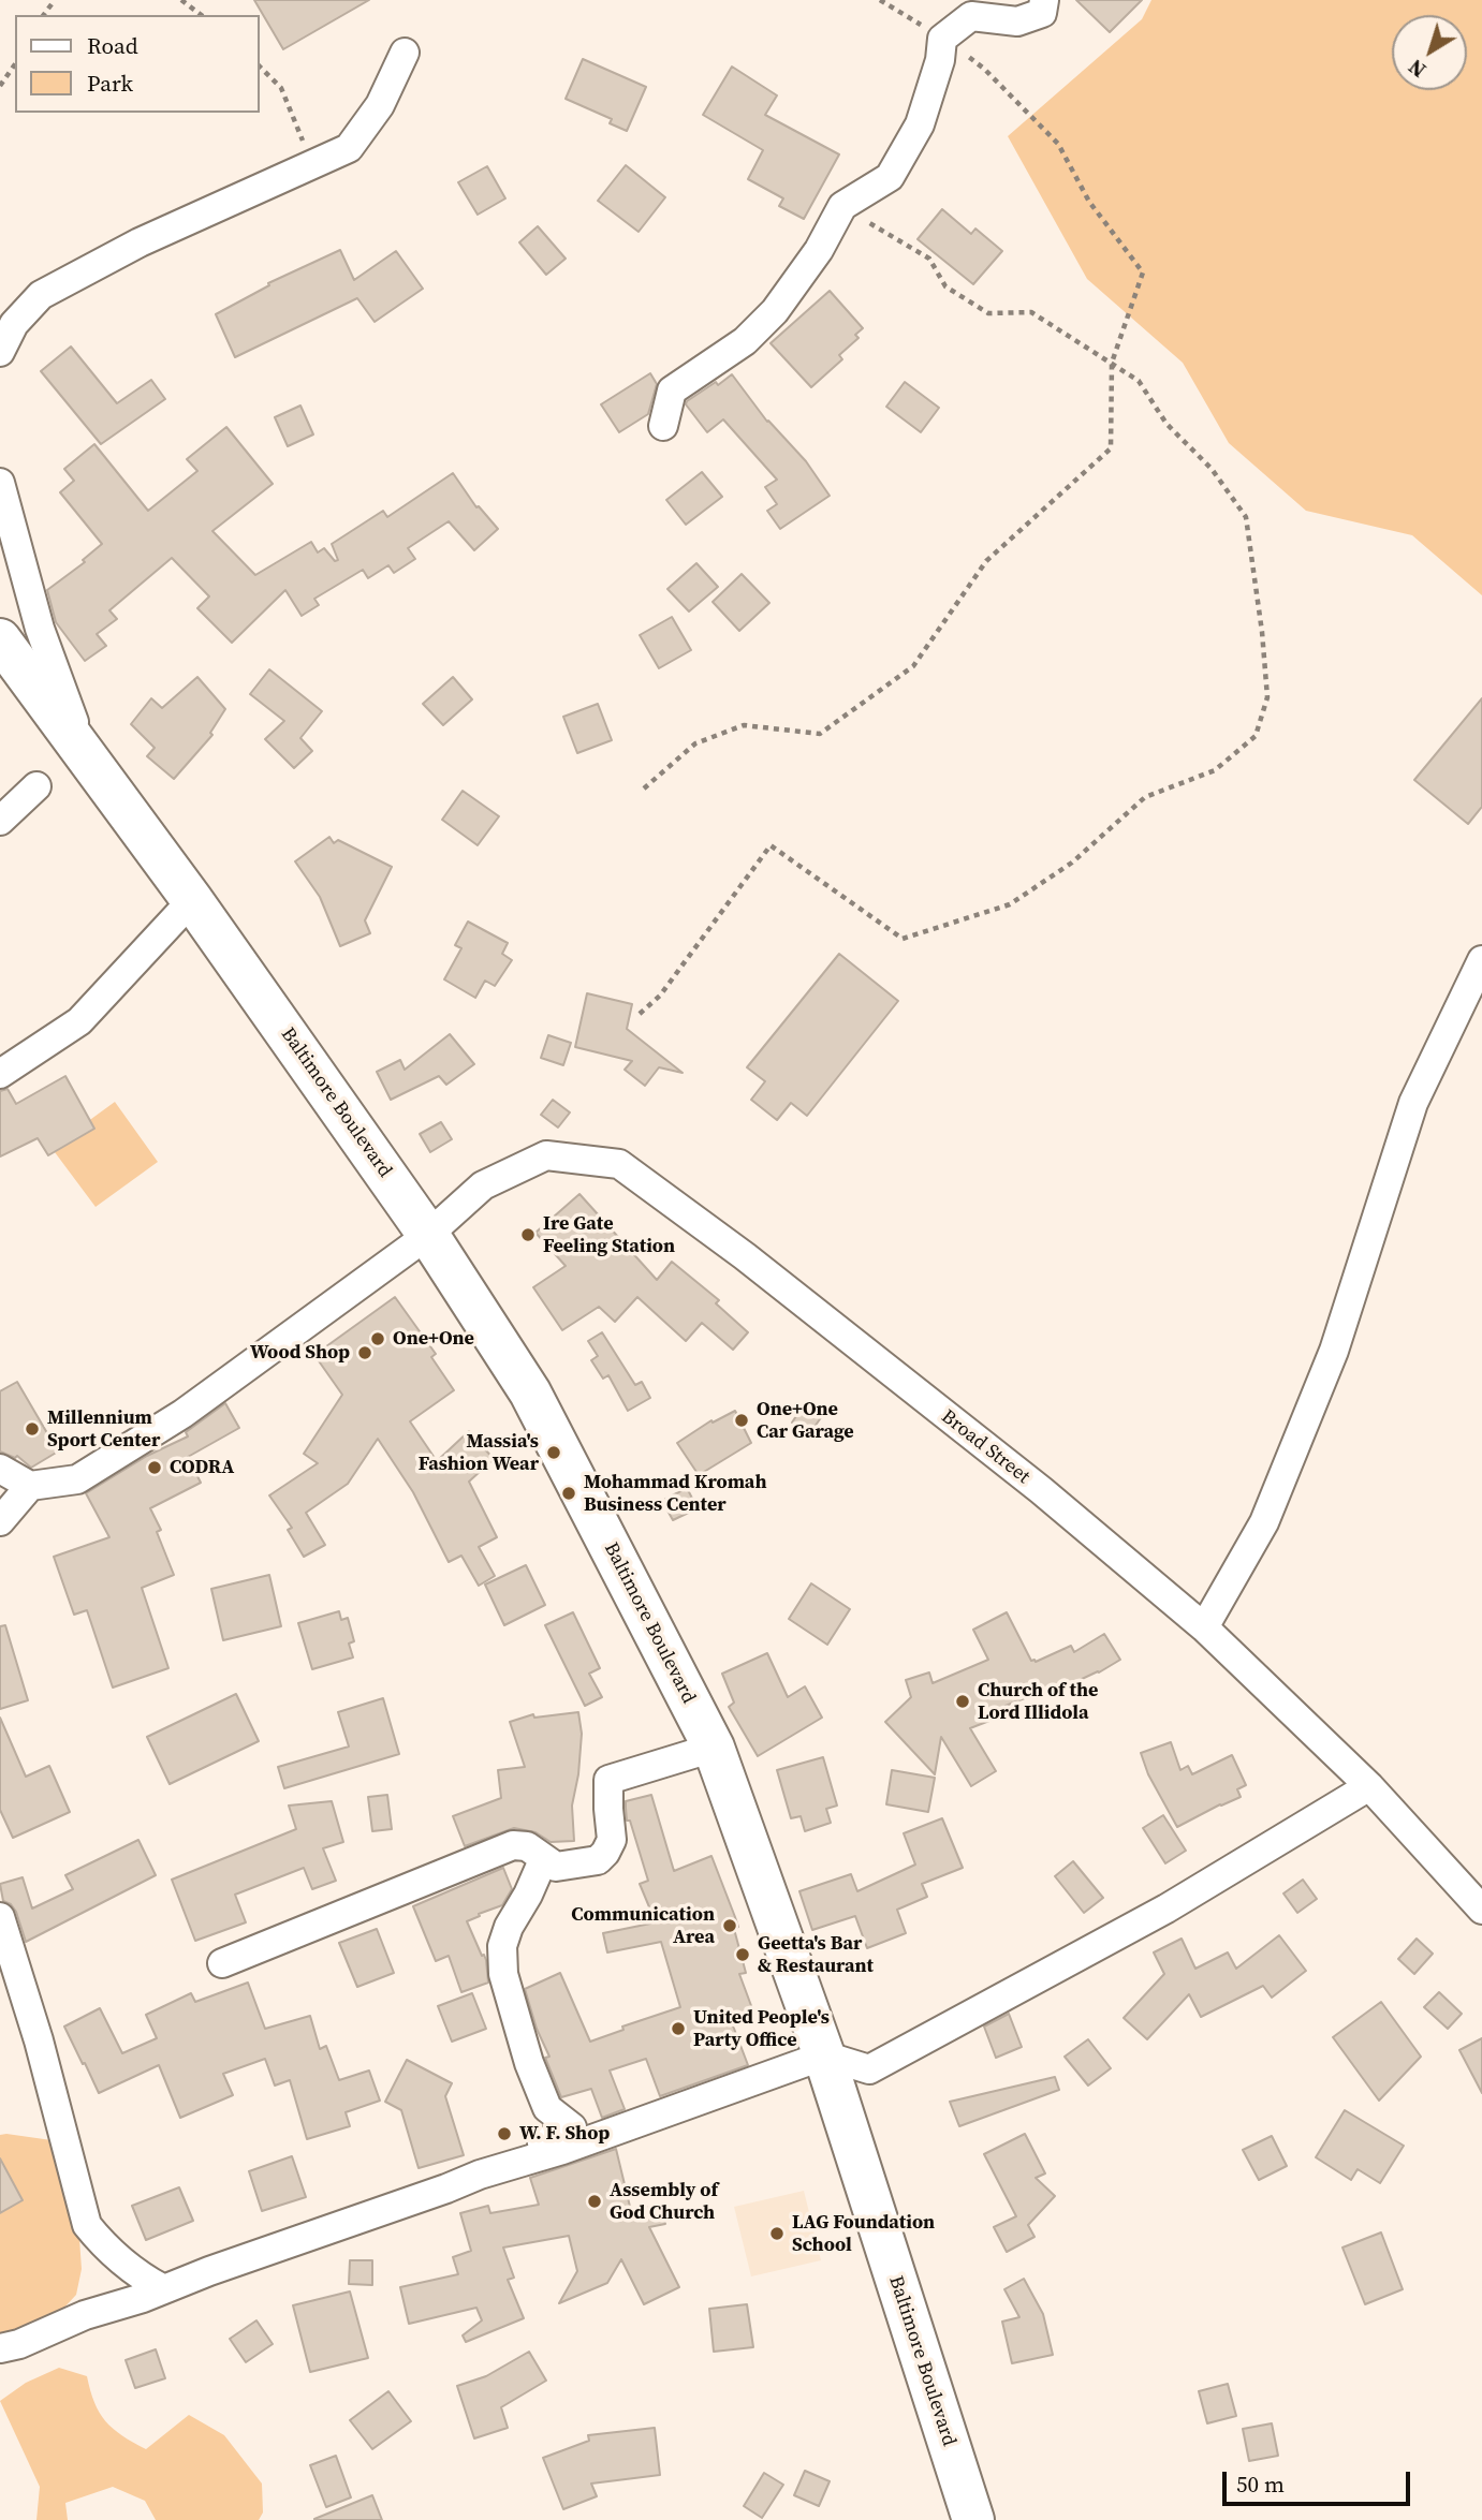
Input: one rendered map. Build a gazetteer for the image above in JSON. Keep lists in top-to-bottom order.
{
  "streets": {
    "highway": ["Baltimore Boulevard"],
    "street": ["Broad Street"]
  },
  "crossings": [
    ["Baltimore Boulevard", "Broad Street"]
  ],
  "places": [
    "Ire Gate Feeling Station",
    "One+One",
    "Wood Shop",
    "One+One Car Garage",
    "Millennium Sport Center",
    "Massia's Fashion Wear",
    "CODRA",
    "Mohammad Kromah Business Center",
    "Church of the Lord Illidola",
    "Communication Area",
    "Geetta's Bar & Restaurant",
    "United People's Party Office",
    "W. F. Shop",
    "Assembly of God Church",
    "LAG Foundation School"
  ],
  "legend": ["Road", "Park"],
  "scale_bar": "50 m",
  "north": "bottom left"
}
